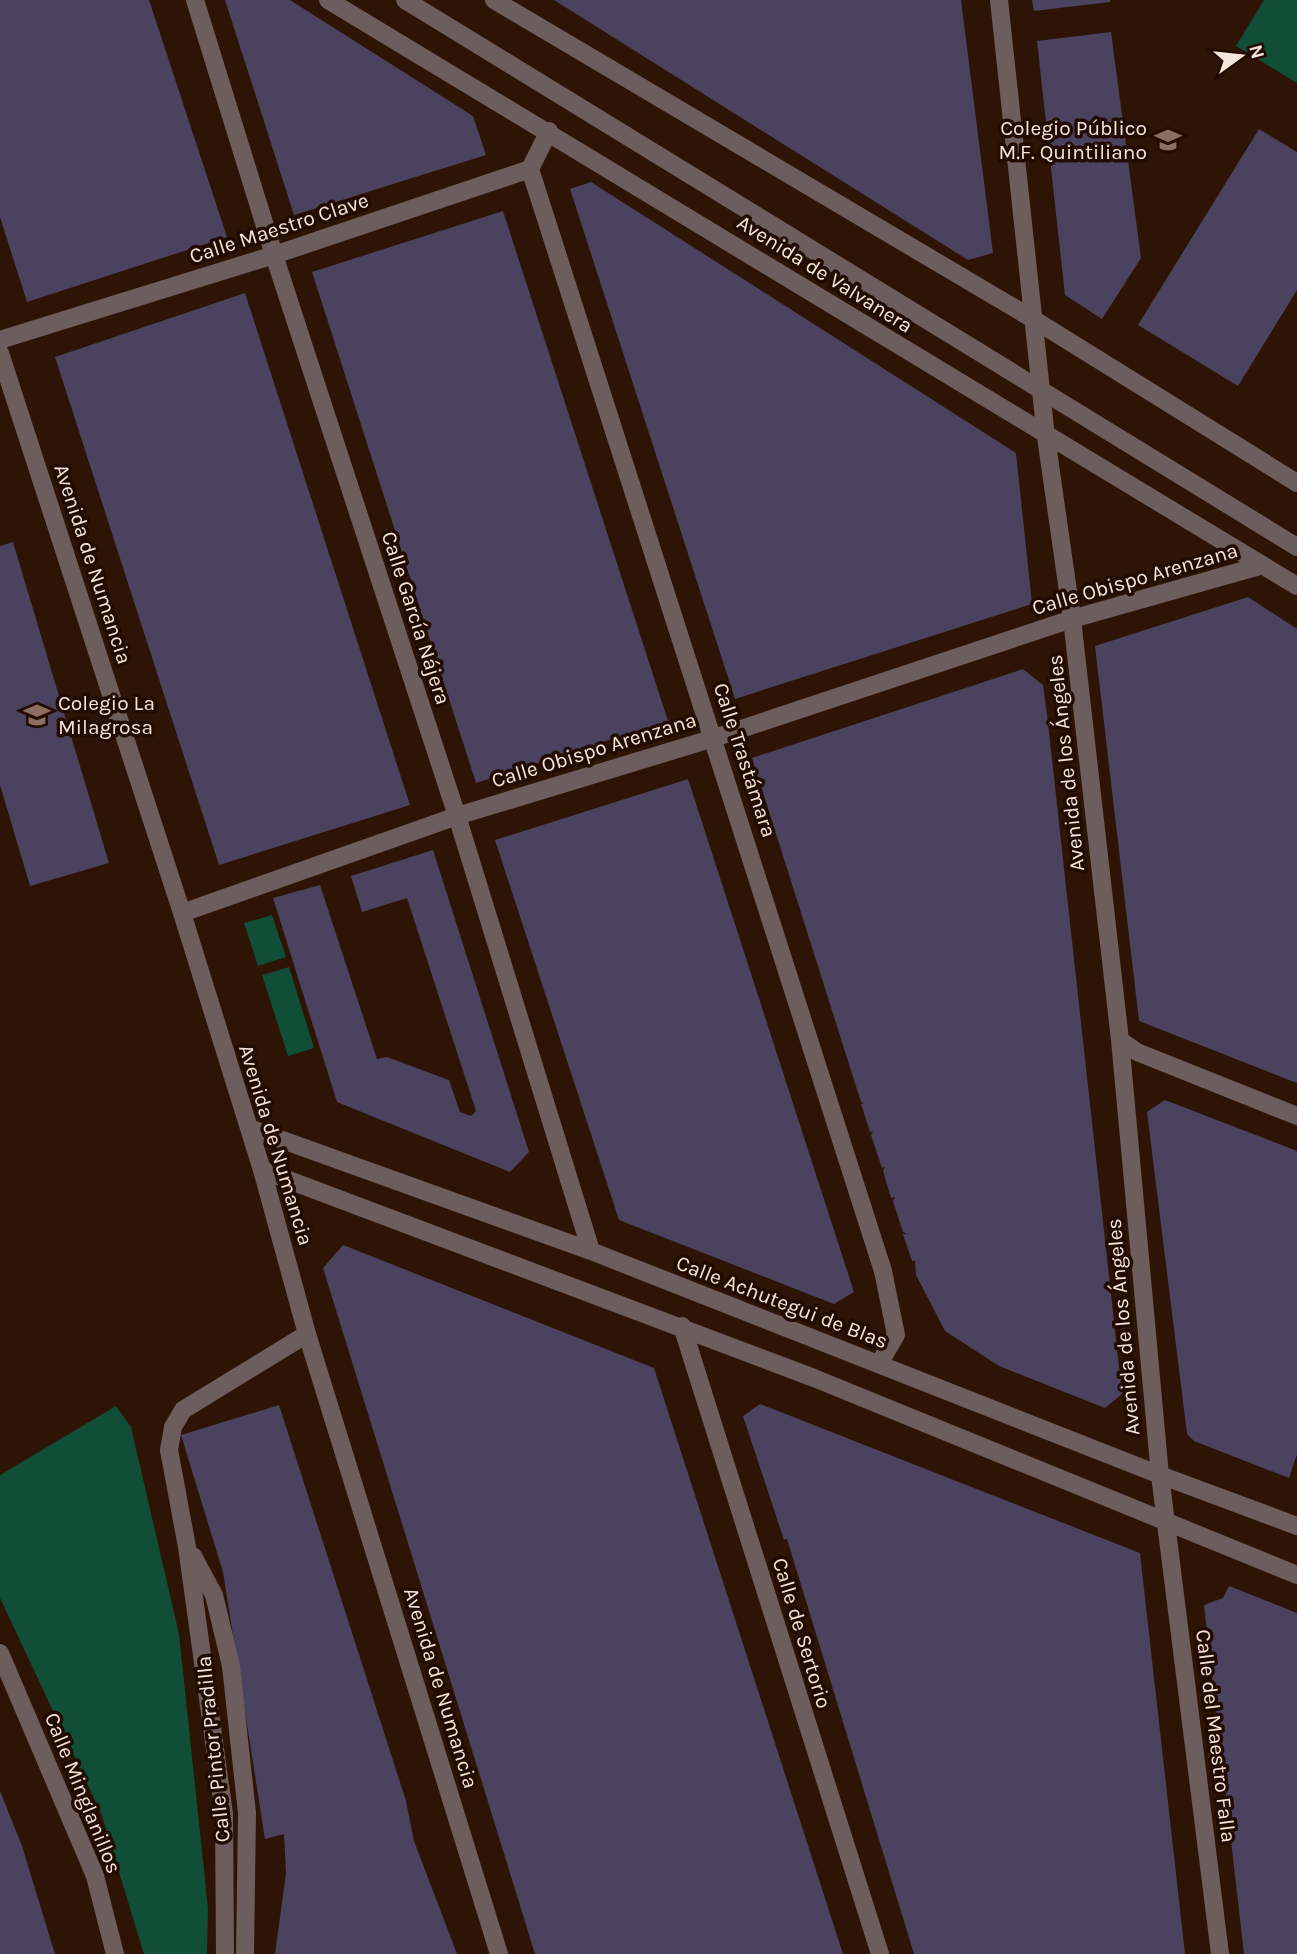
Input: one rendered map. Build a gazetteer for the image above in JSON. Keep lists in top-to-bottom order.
{
  "streets": {
    "street": [
      "Calle Maestro Clave",
      "Avenida de Valvanera",
      "Avenida de Numancia",
      "Calle Obispo Arenzana",
      "Calle García Nájera",
      "Calle Trastámara",
      "Avenida de los Ángeles",
      "Calle Achutegui de Blas",
      "Calle de Sertorio",
      "Calle del Maestro Falla",
      "Calle Pintor Pradilla",
      "Calle Minglanillos"
    ]
  },
  "crossings": [
    ["Calle Maestro Clave", "Calle García Nájera"],
    ["Calle Maestro Clave", "Calle Trastámara"],
    ["Avenida de Valvanera", "Calle Obispo Arenzana"],
    ["Avenida de Valvanera", "Avenida de los Ángeles"],
    ["Avenida de Numancia", "Calle Obispo Arenzana"],
    ["Avenida de Numancia", "Calle Achutegui de Blas"],
    ["Calle Obispo Arenzana", "Calle García Nájera"],
    ["Calle Obispo Arenzana", "Calle Trastámara"],
    ["Calle Obispo Arenzana", "Avenida de los Ángeles"],
    ["Calle García Nájera", "Calle Achutegui de Blas"],
    ["Calle Trastámara", "Calle Achutegui de Blas"],
    ["Avenida de los Ángeles", "Calle Achutegui de Blas"],
    ["Avenida de los Ángeles", "Calle del Maestro Falla"]
  ],
  "places": {
    "school or university": ["Colegio Público M.F. Quintiliano", "Colegio La Milagrosa"]
  },
  "north": "right"
}
